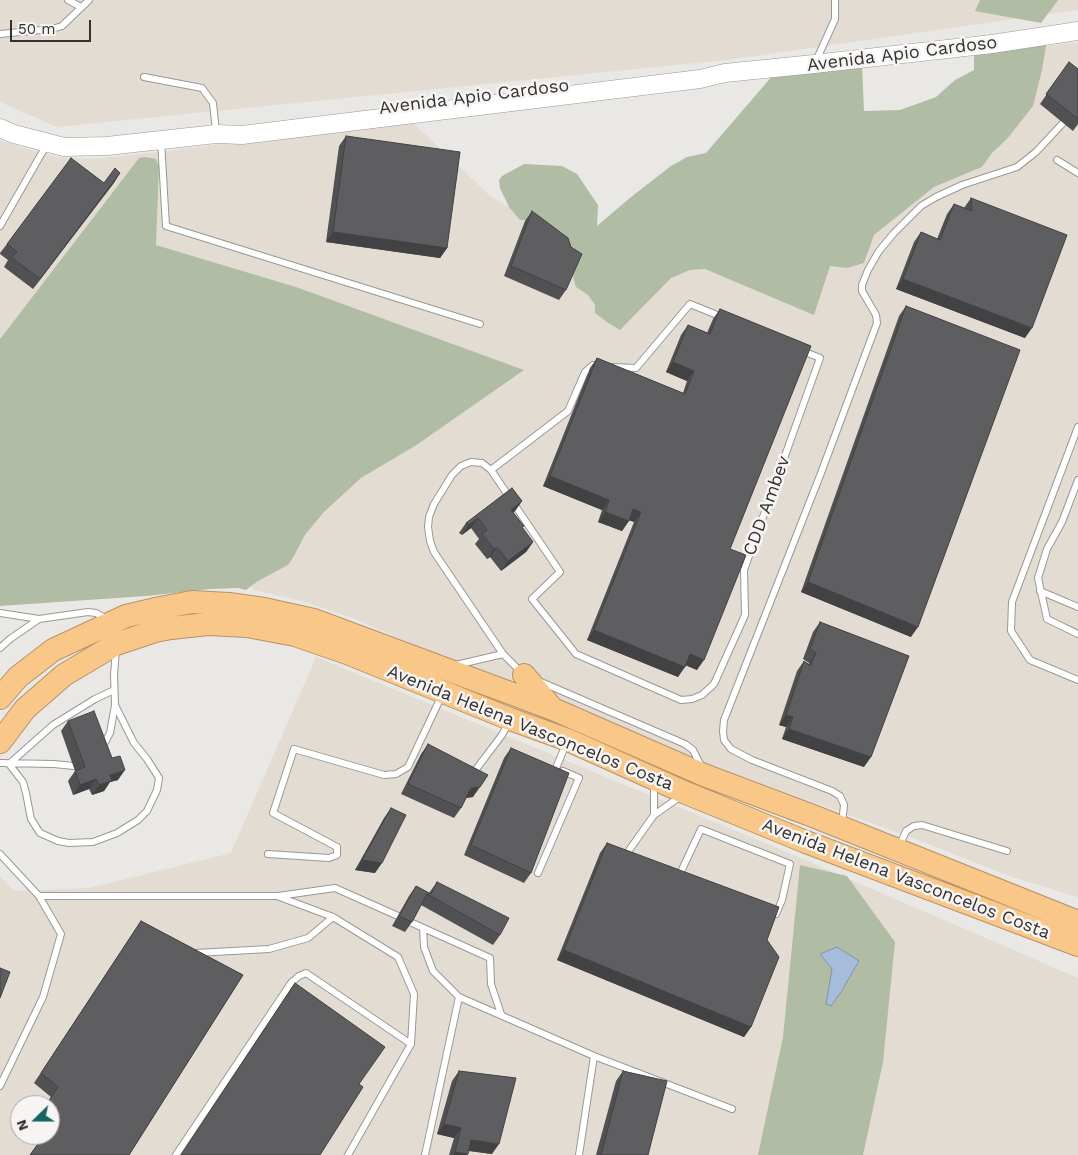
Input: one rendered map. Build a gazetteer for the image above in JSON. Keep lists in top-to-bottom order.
{
  "streets": {
    "highway": ["Avenida Helena Vasconcelos Costa"],
    "street": ["Avenida Apio Cardoso"],
    "lane": ["CDD Ambev"]
  },
  "scale_bar": "50 m",
  "north": "left"
}
